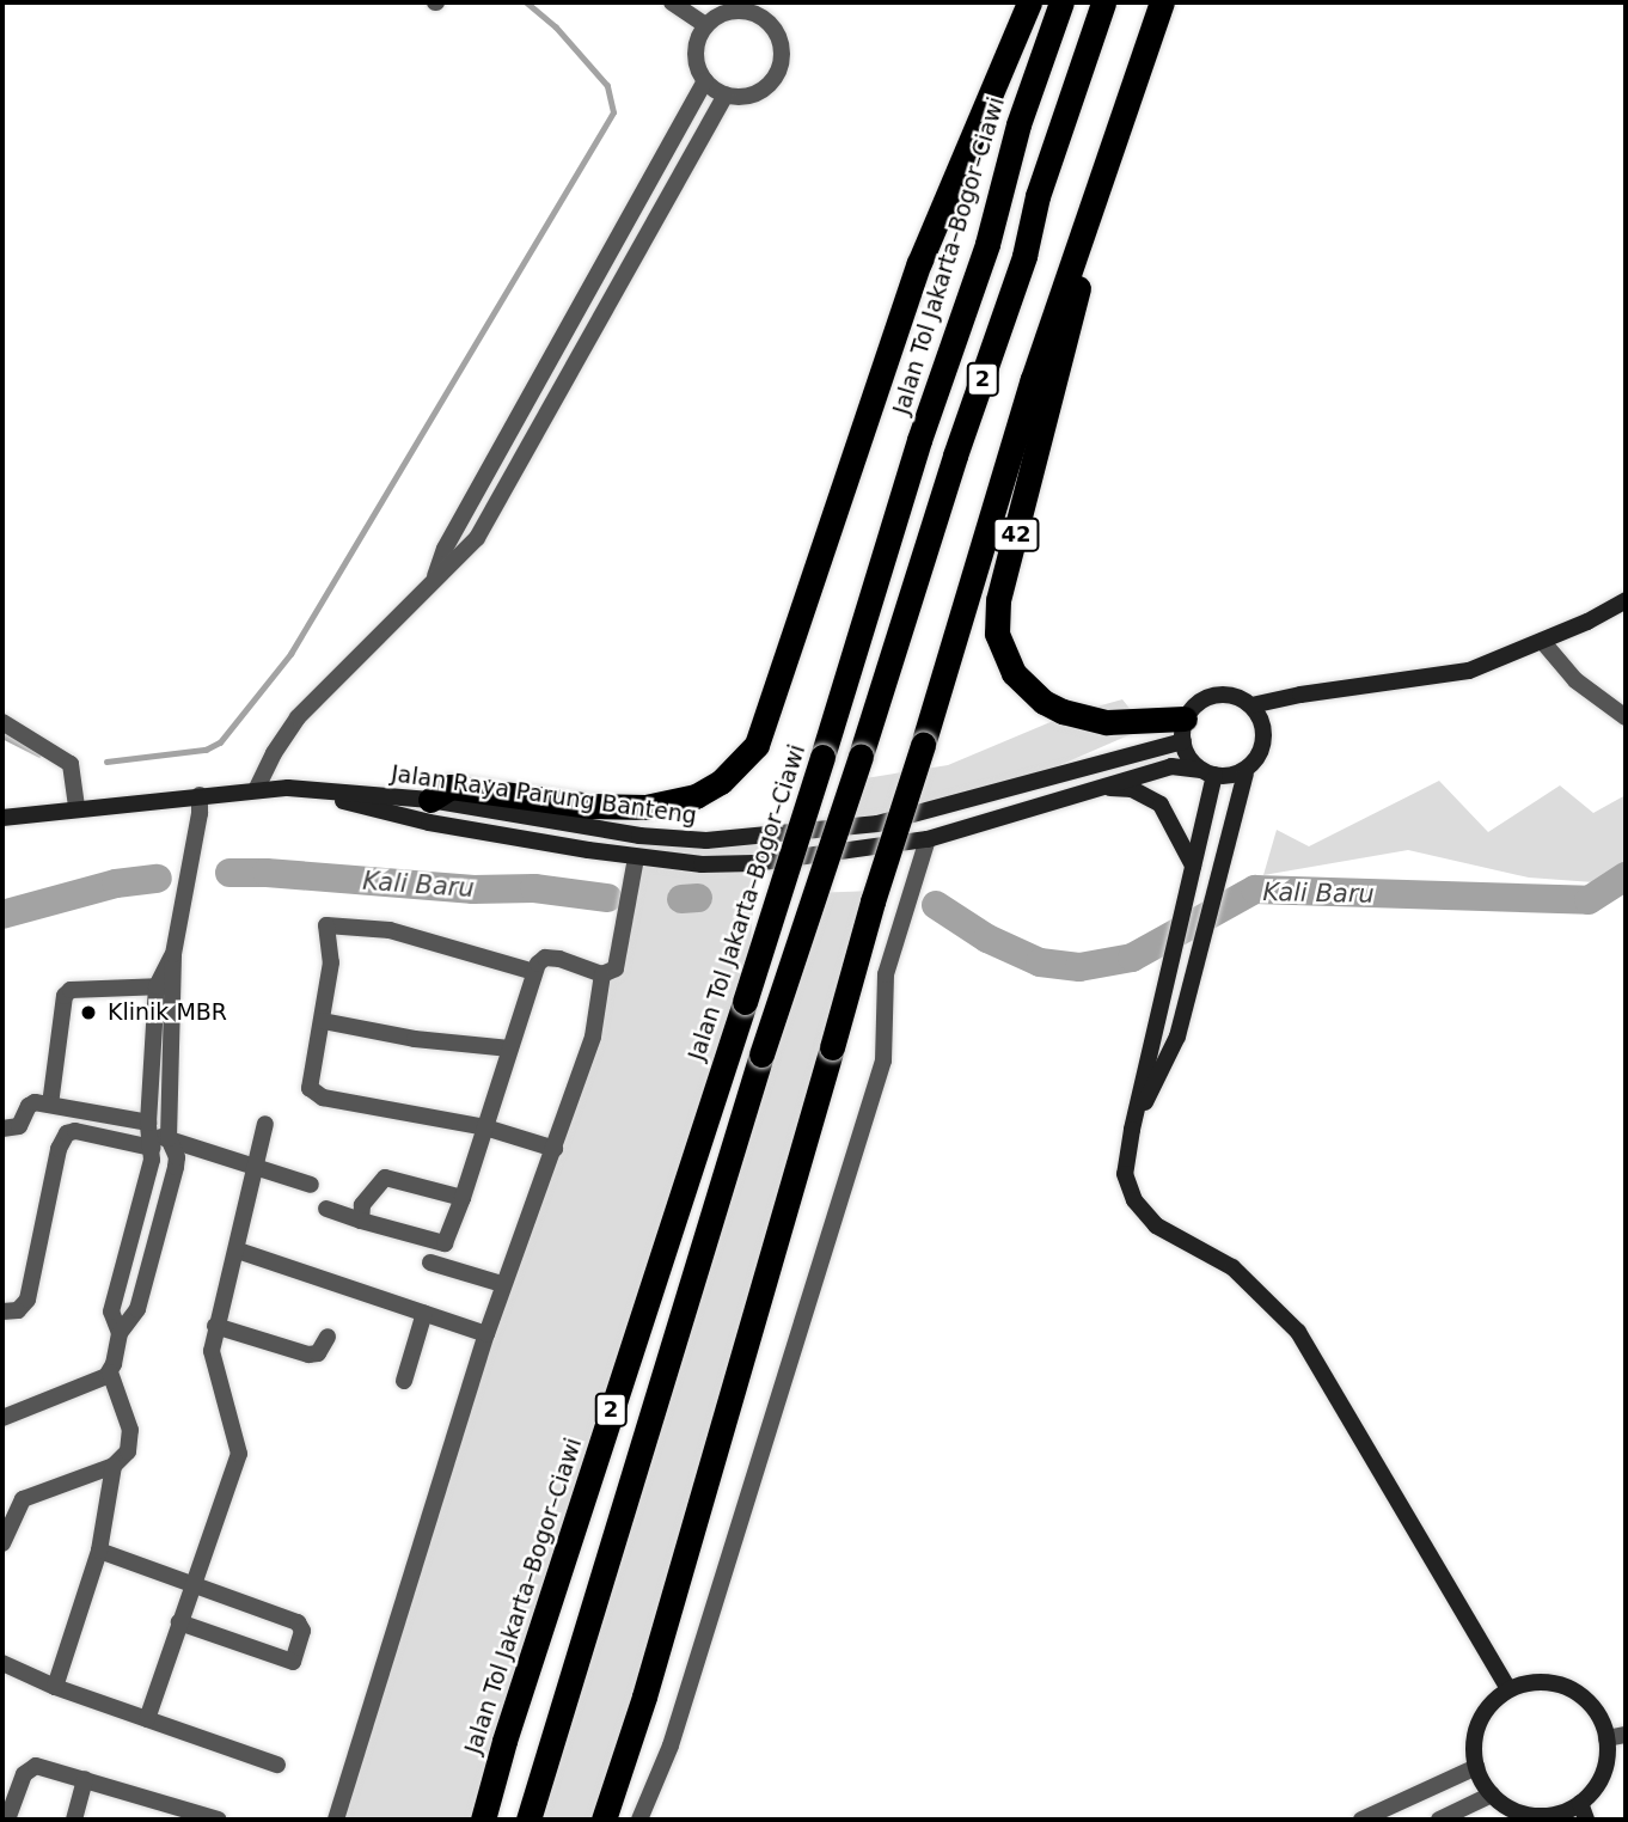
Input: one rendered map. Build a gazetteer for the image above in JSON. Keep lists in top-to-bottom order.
{
  "streets": {
    "highway": ["Jalan Tol Jakarta–Bogor–Ciawi", "2", "42"],
    "main road": ["Jalan Raya Parung Banteng"]
  },
  "crossings": [
    ["42", "Jalan Raya Parung Banteng"]
  ],
  "water": ["Kali Baru"],
  "places": ["Klinik MBR"]
}
